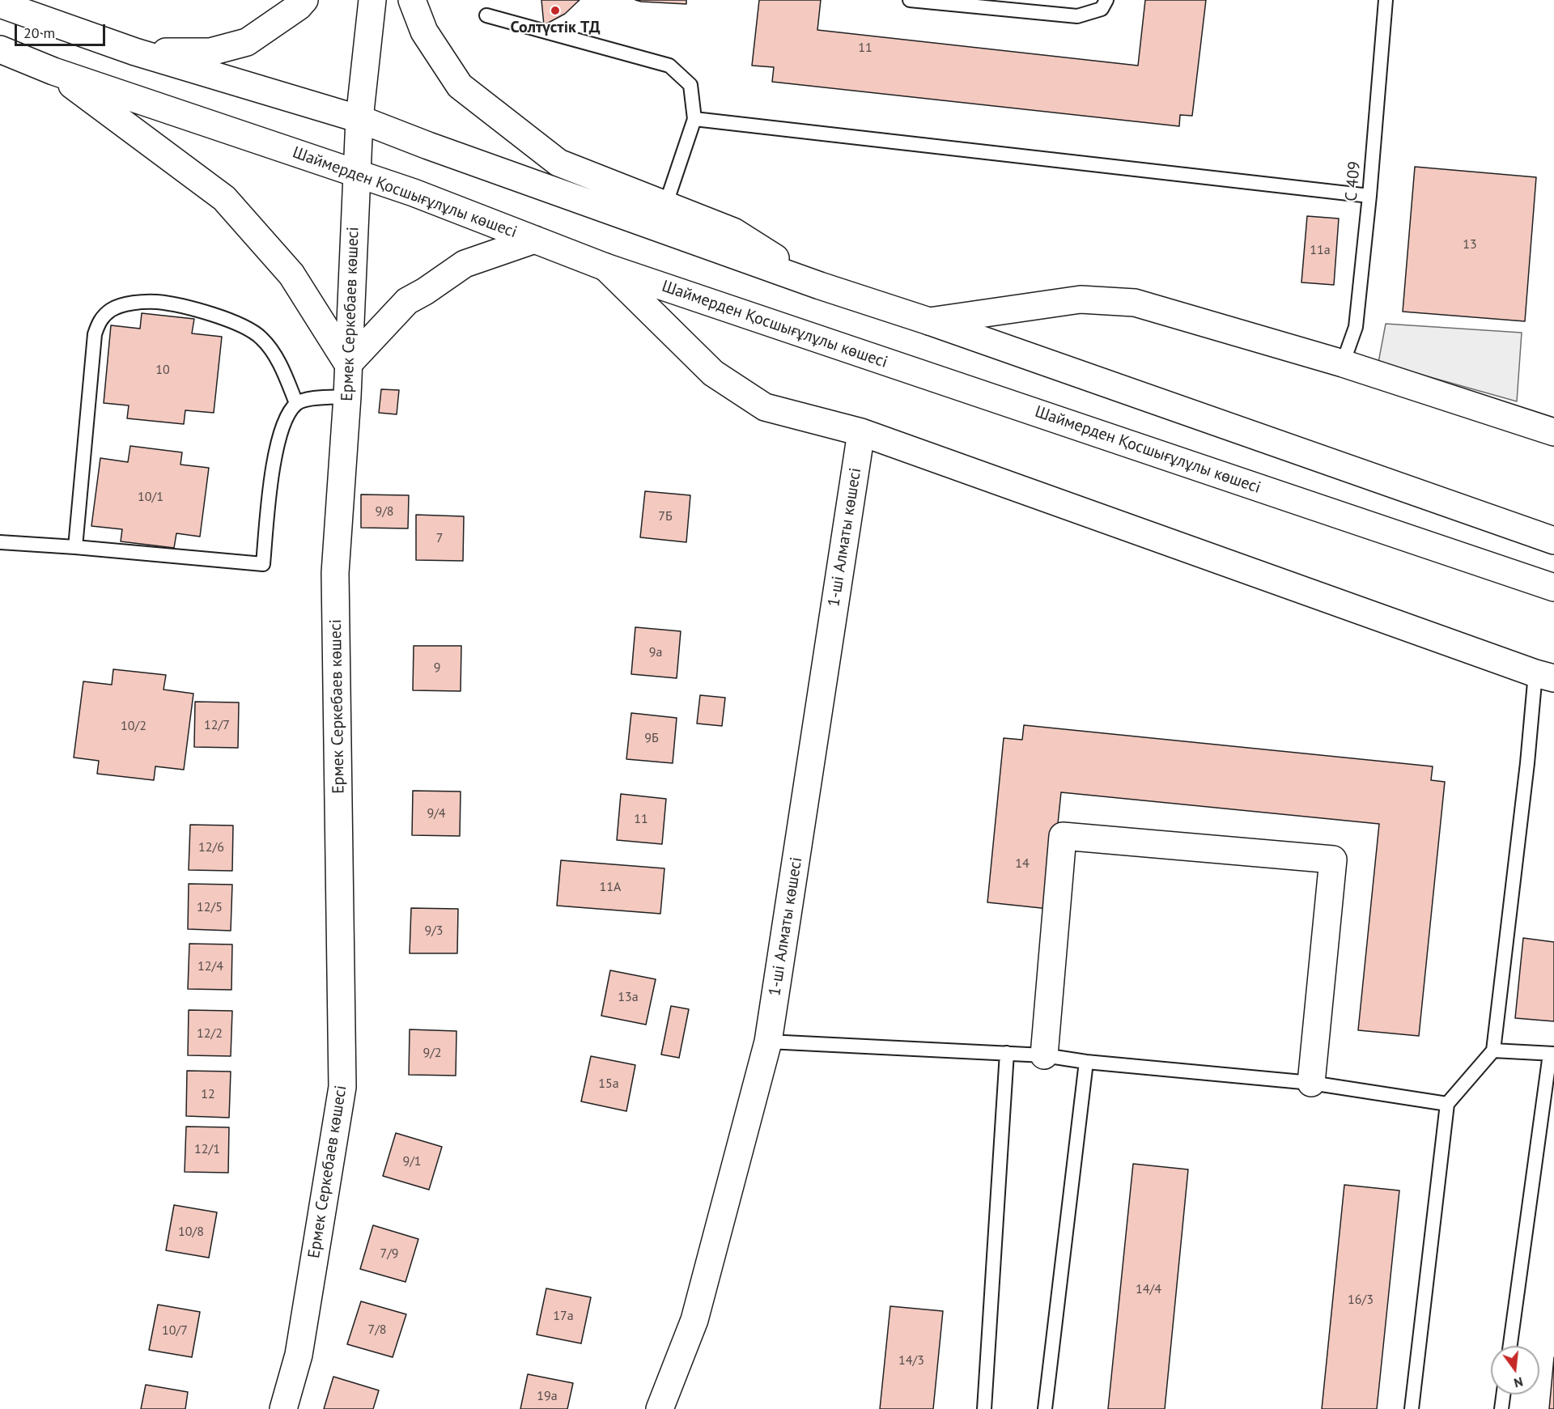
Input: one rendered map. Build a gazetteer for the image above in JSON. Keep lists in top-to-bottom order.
{
  "streets": {
    "street": ["Шаймерден Қосшығұлұлы көшесі", "Ермек Серкебаев көшесі", "1-ші Алматы көшесі"],
    "lane": ["С 409"]
  },
  "crossings": [
    ["Шаймерден Қосшығұлұлы көшесі", "Ермек Серкебаев көшесі"]
  ],
  "places": ["Солтүстік ТД"],
  "house_numbers": [
    "11",
    "13",
    "11а",
    "10",
    "10/1",
    "9/8",
    "7Б",
    "7",
    "9а",
    "9",
    "12/7",
    "10/2",
    "9Б",
    "9/4",
    "11",
    "12/6",
    "14",
    "11А",
    "12/5",
    "9/3",
    "12/4",
    "13а",
    "12/2",
    "9/2",
    "15а",
    "12",
    "12/1",
    "9/1",
    "10/8",
    "7/9",
    "14/4",
    "16/3",
    "17а",
    "7/8",
    "10/7",
    "14/3",
    "19а"
  ],
  "scale_bar": "20 m",
  "north": "bottom"
}
